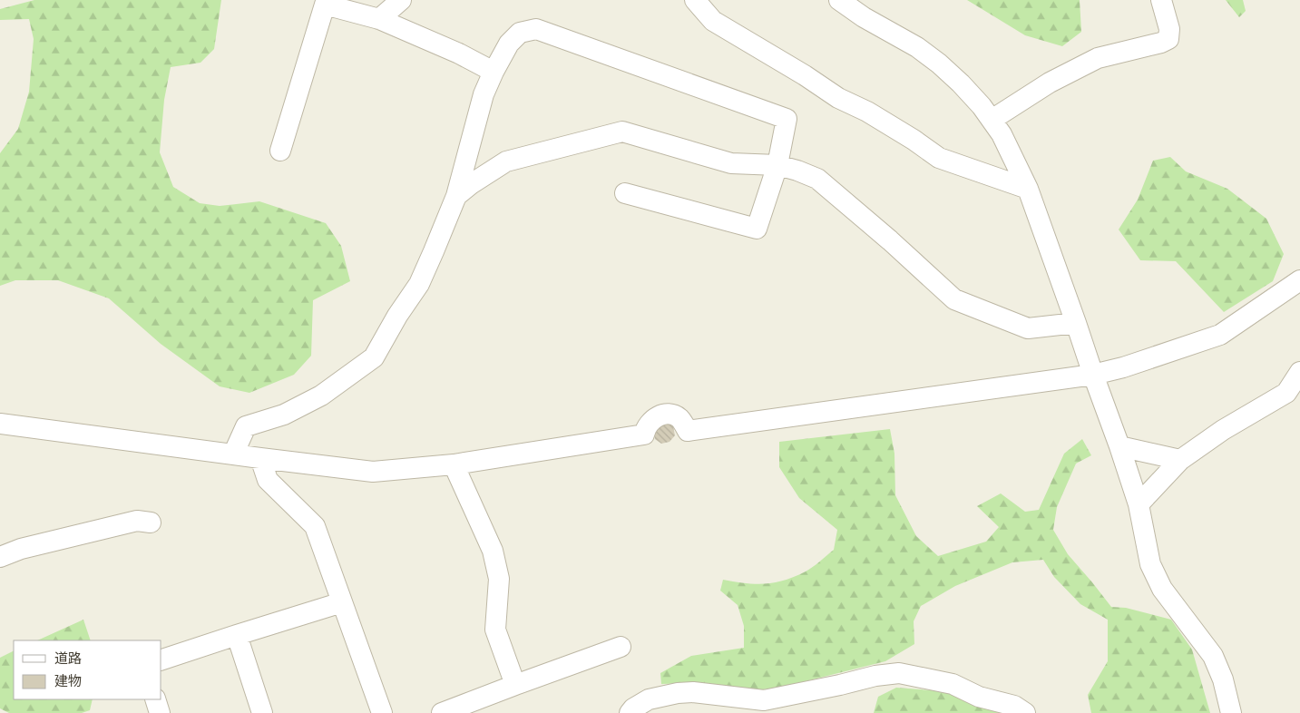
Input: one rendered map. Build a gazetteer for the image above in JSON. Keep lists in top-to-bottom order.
{
  "legend": ["道路", "建物"]
}
